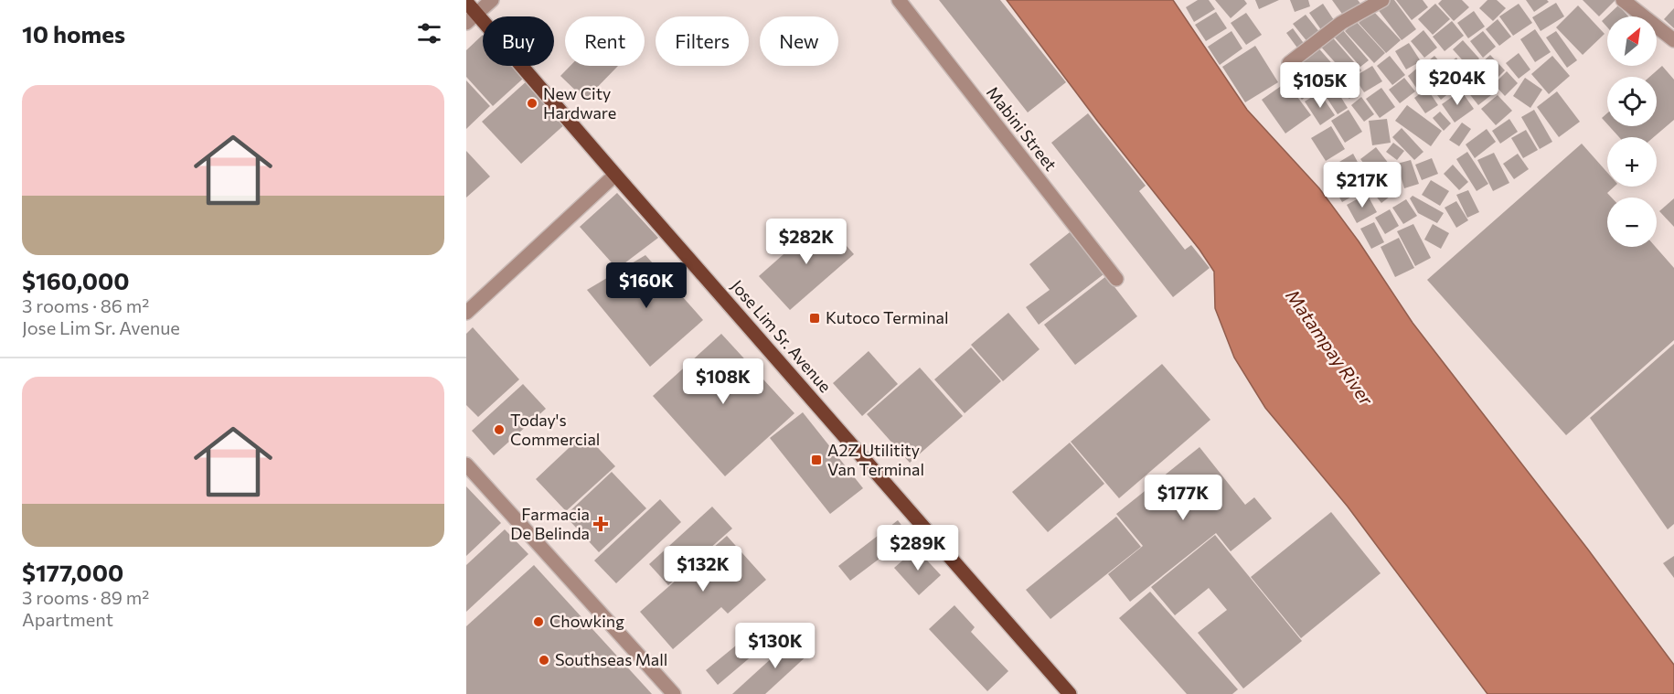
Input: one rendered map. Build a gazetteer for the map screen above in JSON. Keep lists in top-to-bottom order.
{
  "streets": {
    "main road": ["Jose Lim Sr. Avenue"],
    "street": ["Mabini Street"]
  },
  "water": ["Matampay River"],
  "places": {
    "other": [
      "New City Hardware",
      "Today's Commercial",
      "Chowking",
      "Southseas Mall"
    ],
    "transit": ["Kutoco Terminal", "A2Z Utilitity Van Terminal"],
    "health": ["Farmacia De Belinda"]
  },
  "north": "top right",
  "page": {
    "heading": "10 homes",
    "map_buttons": ["+", "−"],
    "chip": [
      "Buy",
      "Rent",
      "Filters",
      "New"
    ],
    "price": [
      "$204K",
      "$105K",
      "$217K",
      "$282K",
      "$160K",
      "$108K",
      "$177K",
      "$289K",
      "$132K",
      "$130K"
    ],
    "list": [
      {
        "name": "$160,000",
        "note": "3 rooms · 86 m² · Jose Lim Sr. Avenue"
      },
      {
        "name": "$177,000",
        "note": "3 rooms · 89 m² · Apartment"
      }
    ]
  }
}
